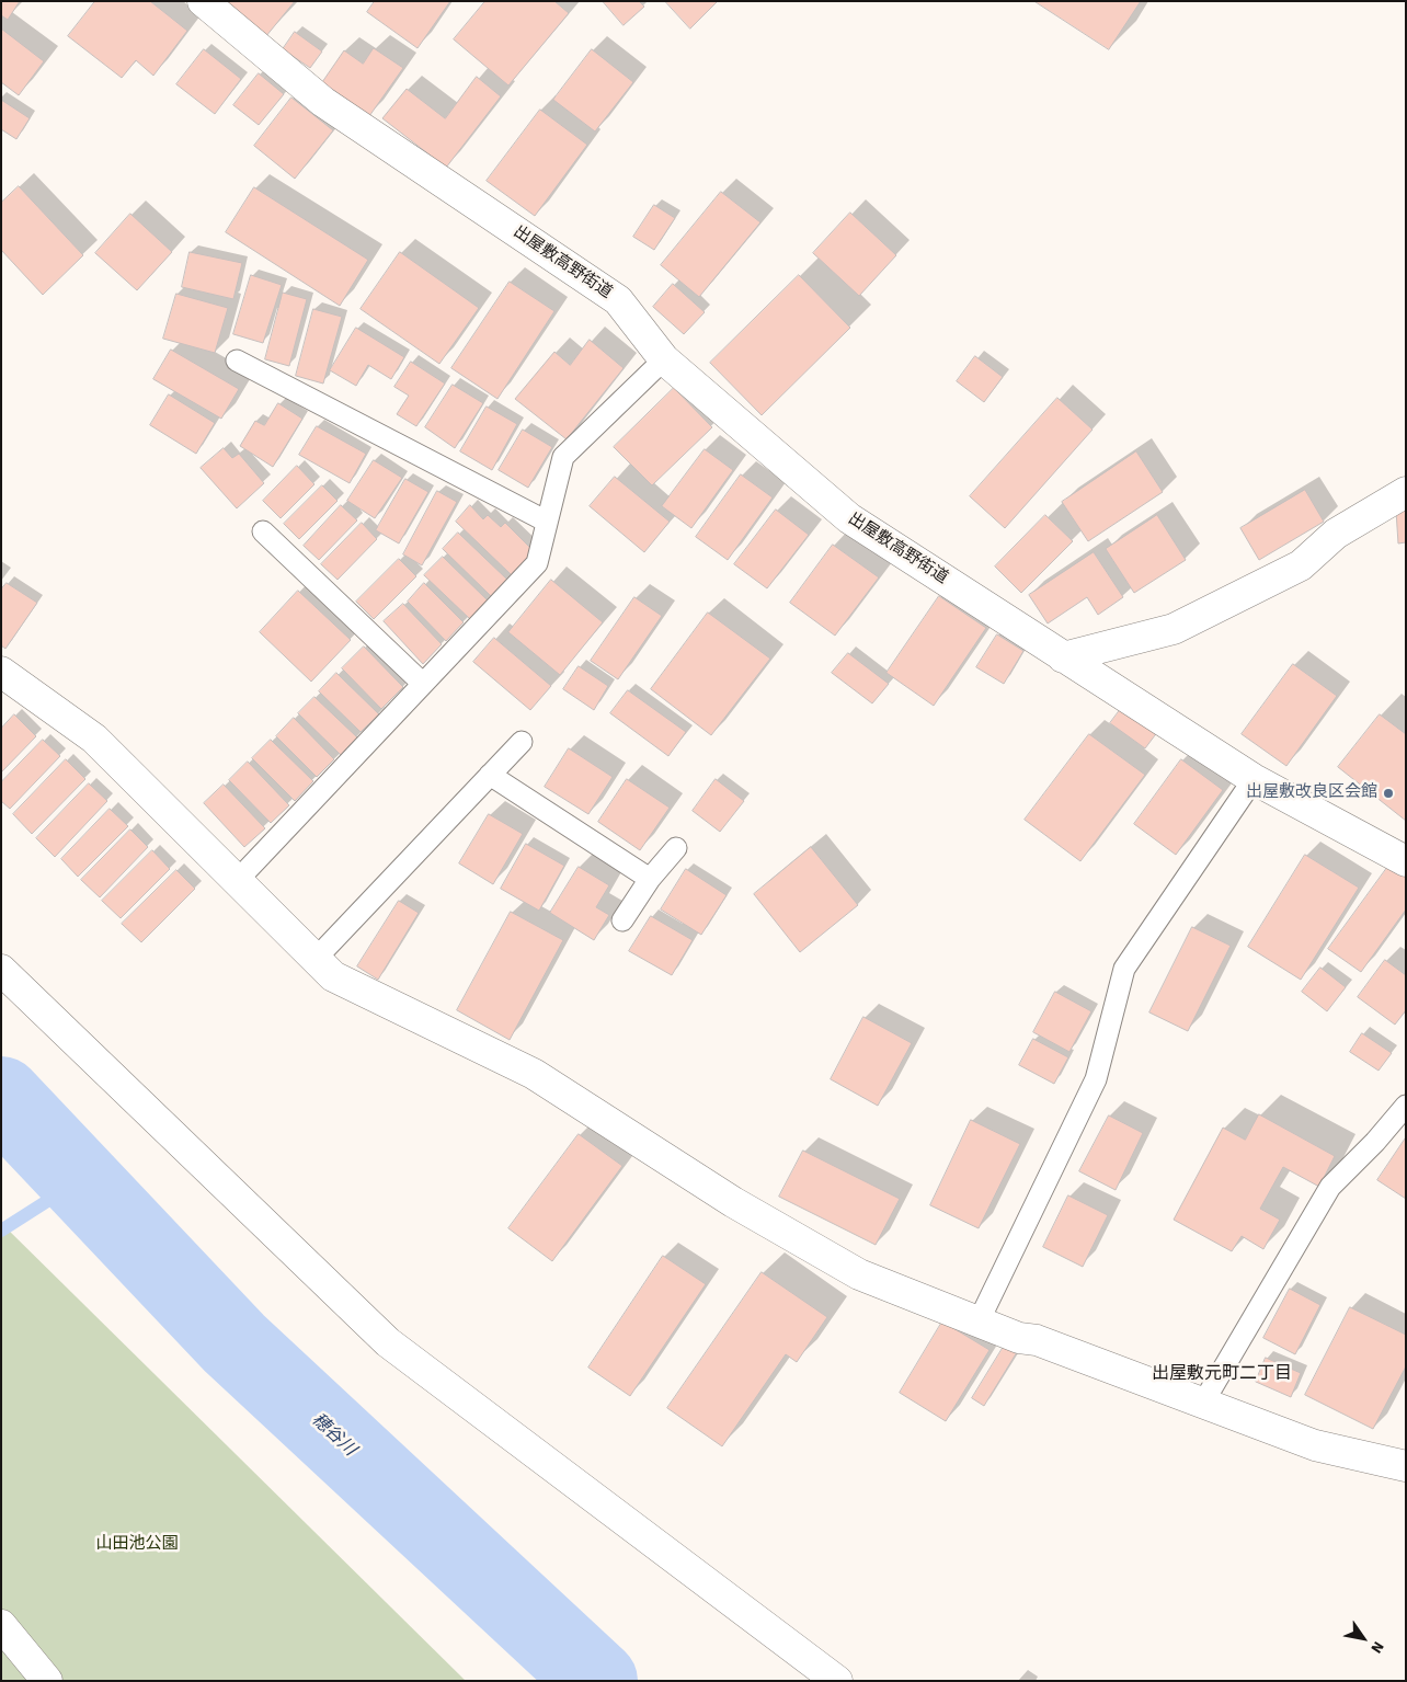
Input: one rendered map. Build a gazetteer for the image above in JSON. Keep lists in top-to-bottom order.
{
  "streets": {
    "street": ["出屋敷高野街道"]
  },
  "districts": ["出屋敷元町二丁目"],
  "water": ["穂谷川"],
  "parks": ["山田池公園"],
  "places": ["出屋敷改良区会館"],
  "north": "bottom right"
}
